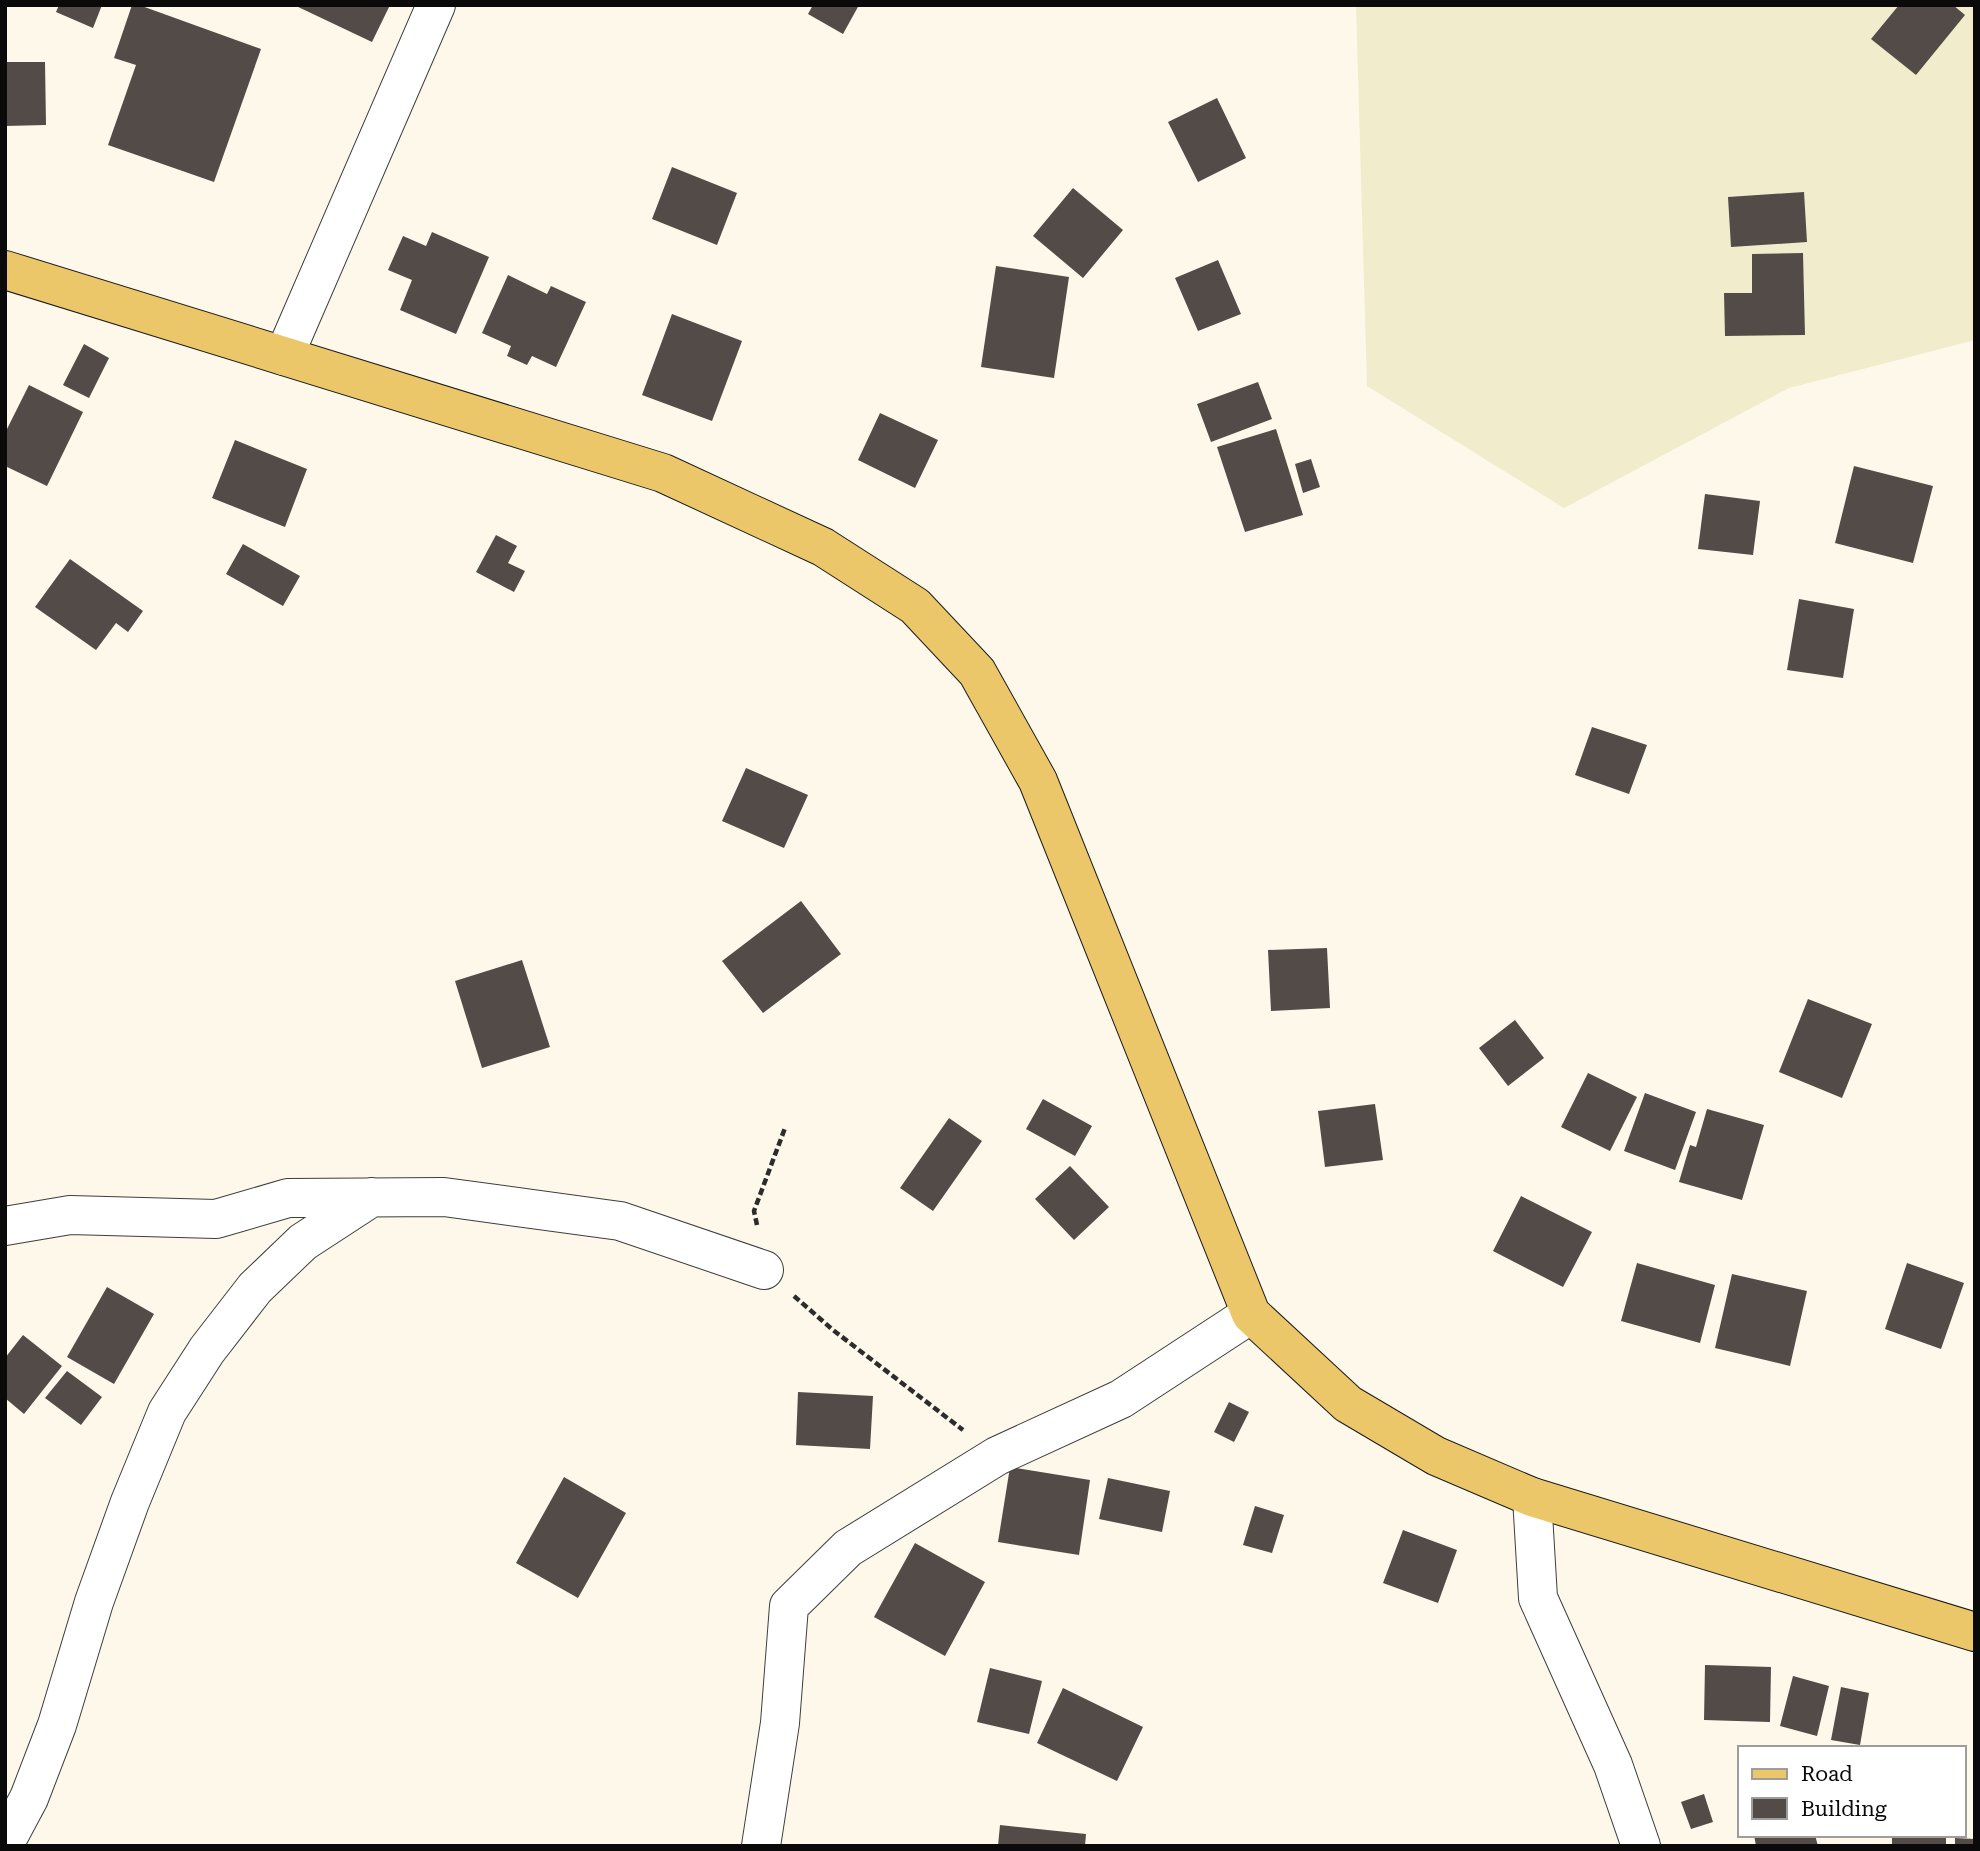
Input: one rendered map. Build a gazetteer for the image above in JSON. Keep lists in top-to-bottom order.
{
  "legend": ["Road", "Building"]
}
